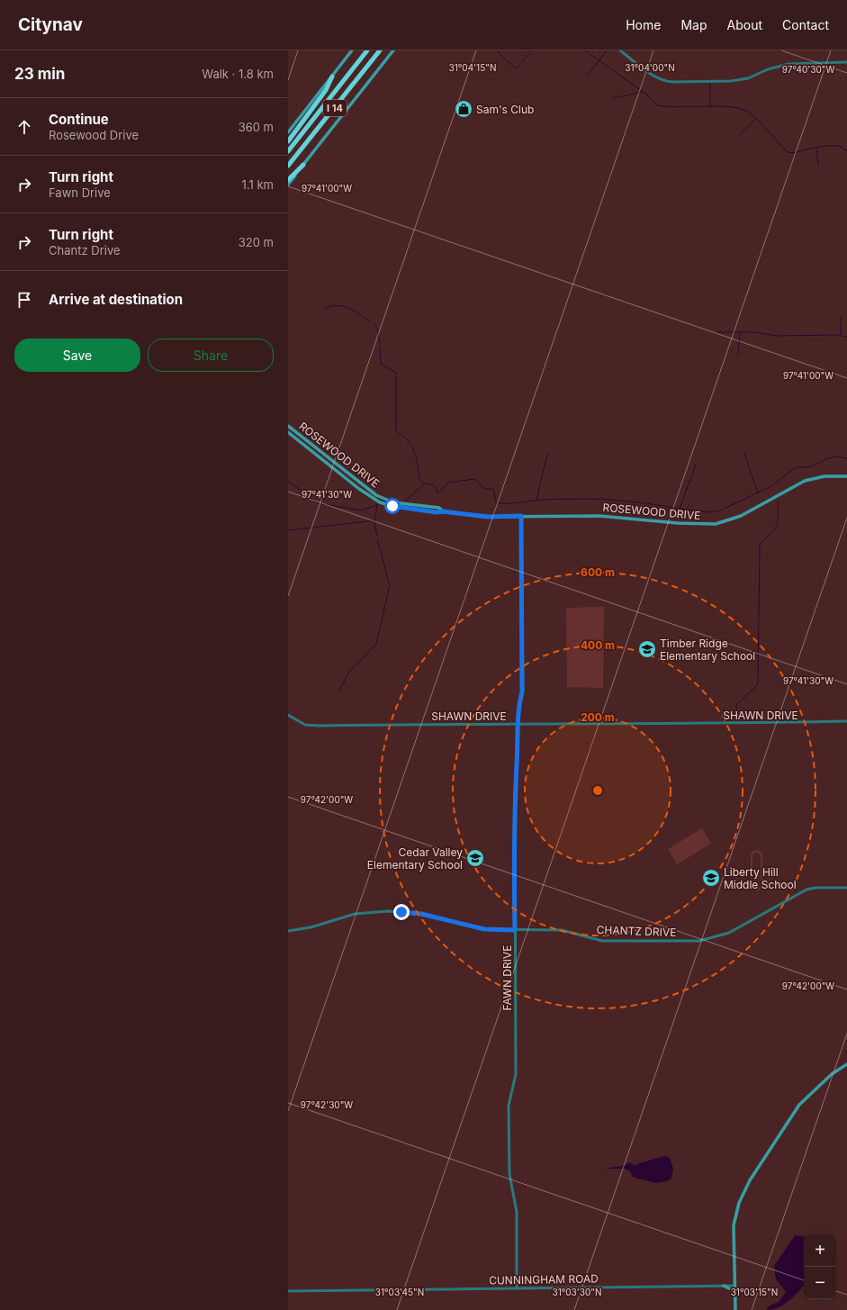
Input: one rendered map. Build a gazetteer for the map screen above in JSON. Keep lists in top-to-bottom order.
{
  "streets": {
    "highway": ["I 14"],
    "main road": ["ROSEWOOD DRIVE"],
    "street": [
      "SHAWN DRIVE",
      "CHANTZ DRIVE",
      "FAWN DRIVE",
      "CUNNINGHAM ROAD"
    ]
  },
  "crossings": [
    ["ROSEWOOD DRIVE", "FAWN DRIVE"],
    ["SHAWN DRIVE", "FAWN DRIVE"],
    ["CHANTZ DRIVE", "FAWN DRIVE"],
    ["FAWN DRIVE", "CUNNINGHAM ROAD"]
  ],
  "places": {
    "shop": ["Sam's Club"],
    "school or university": ["Timber Ridge Elementary School", "Cedar Valley Elementary School", "Liberty Hill Middle School"]
  },
  "page": {
    "header": "Citynav",
    "nav": [
      "Home",
      "Map",
      "About",
      "Contact"
    ],
    "heading": ["23 min", "Walk · 1.8 km"],
    "list": [
      ["Continue", "Rosewood Drive", "360 m"],
      ["Turn right", "Fawn Drive", "1.1 km"],
      ["Turn right", "Chantz Drive", "320 m"],
      "Arrive at destination"
    ],
    "buttons": ["Save", "Share"],
    "map_buttons": ["+", "−"]
  },
  "coordinates": [
    "31°04'15\"N",
    "31°04'00\"N",
    "97°40'30\"W",
    "97°41'00\"W",
    "97°41'30\"W",
    "97°42'00\"W",
    "97°42'30\"W",
    "31°03'45\"N",
    "31°03'30\"N",
    "31°03'15\"N"
  ],
  "rings": ["600 m", "400 m", "200 m"]
}
